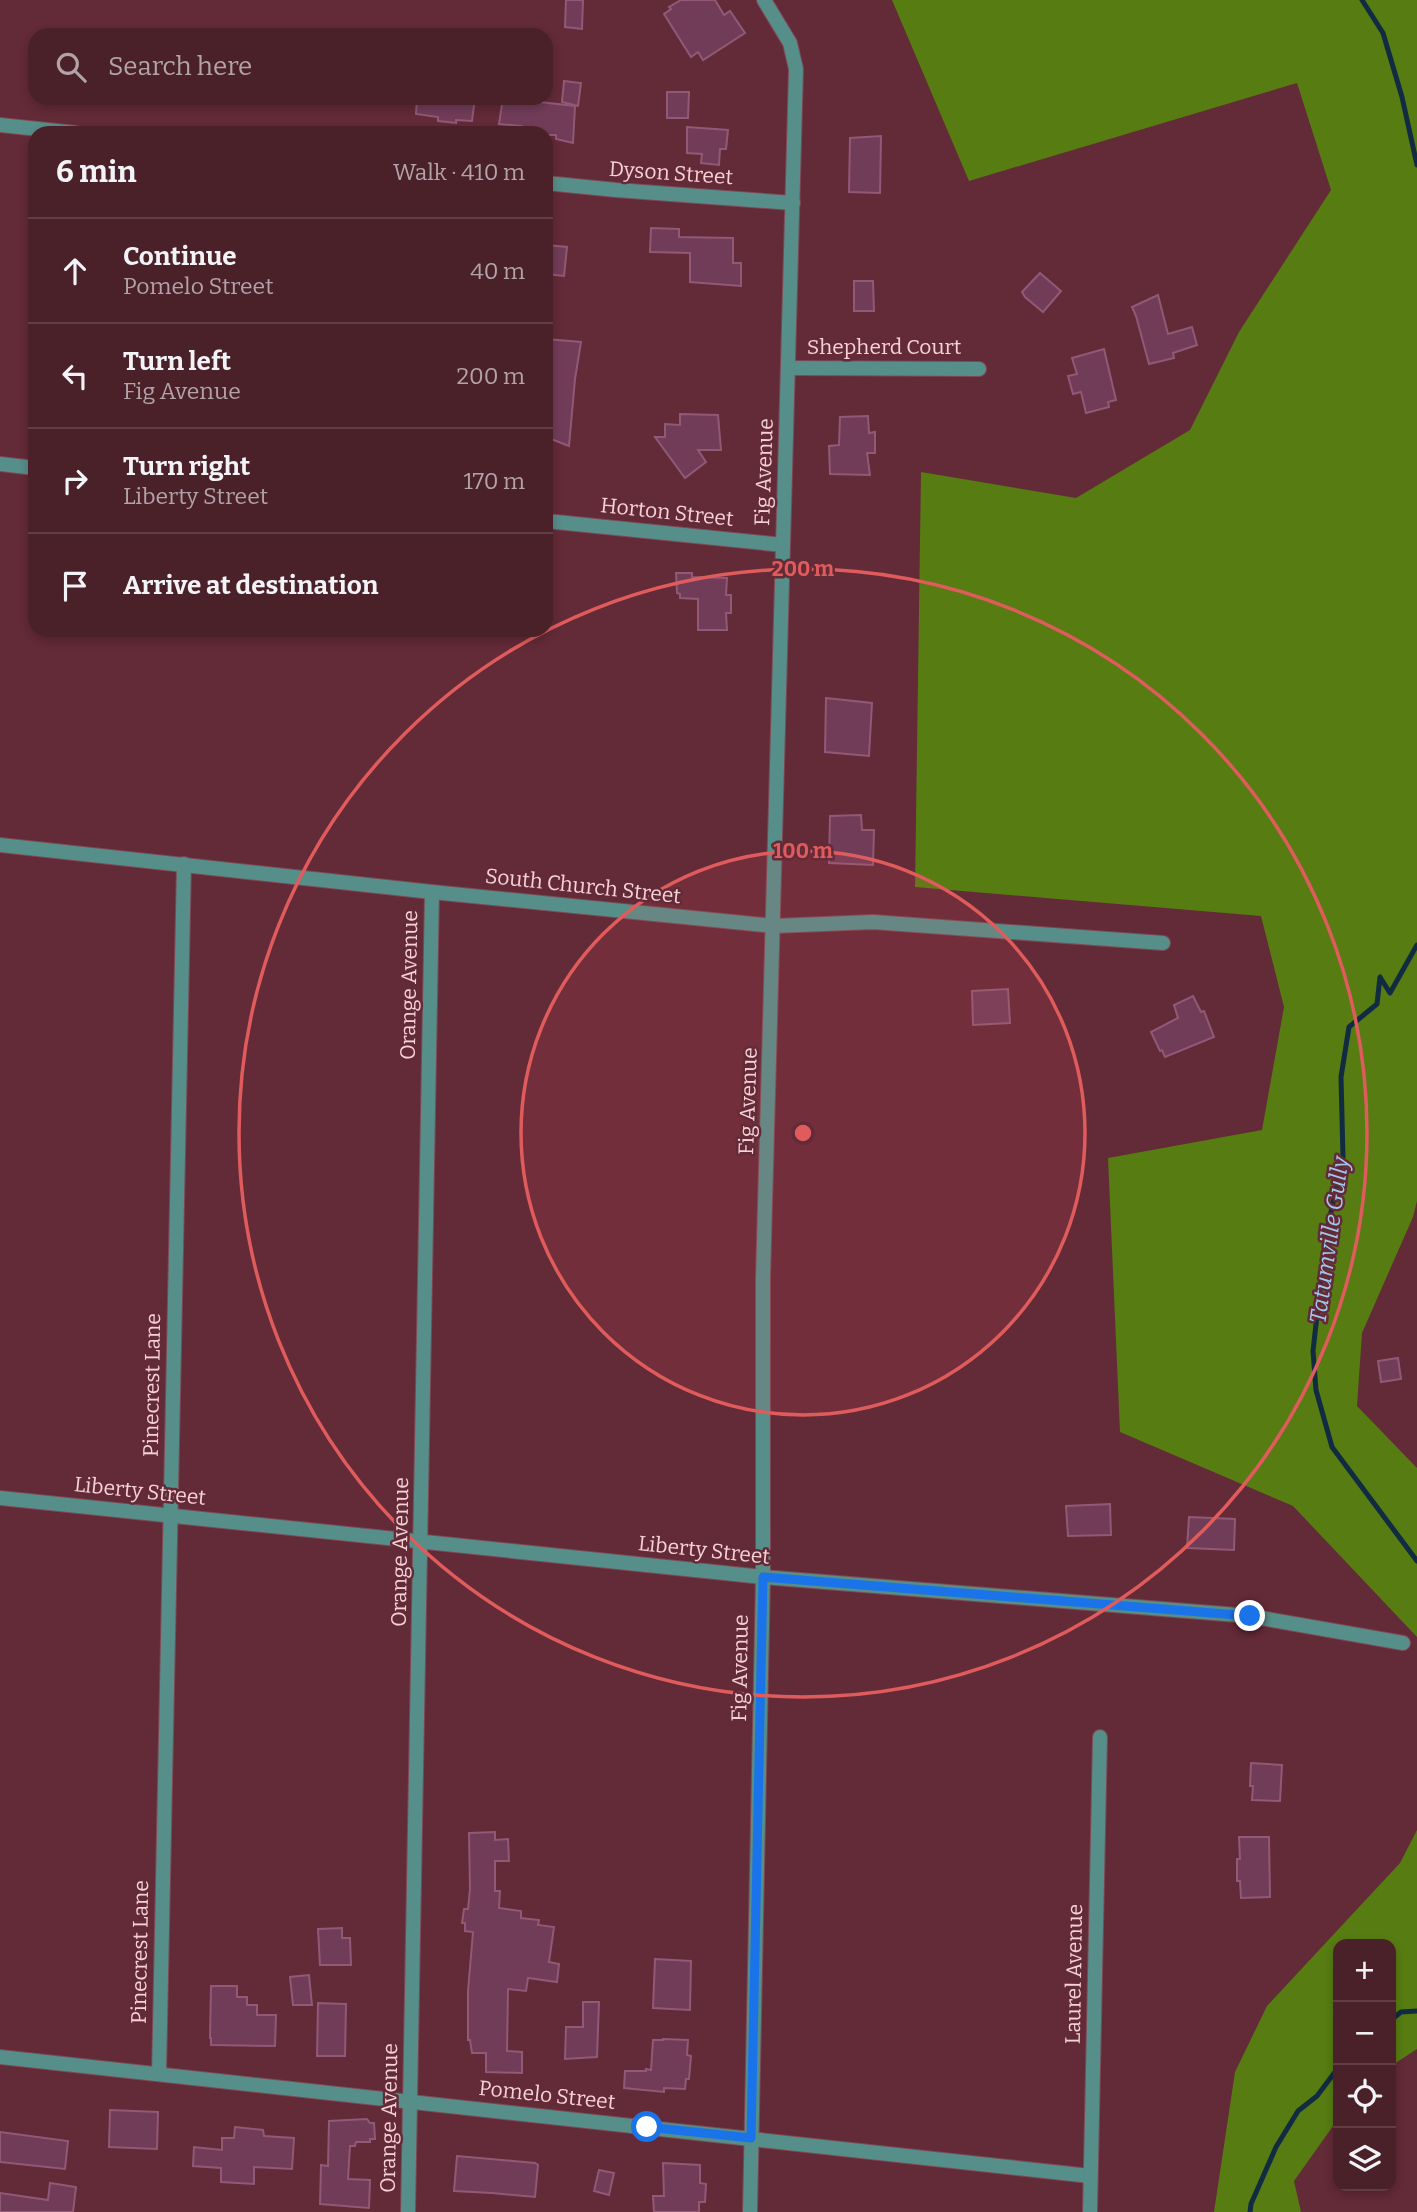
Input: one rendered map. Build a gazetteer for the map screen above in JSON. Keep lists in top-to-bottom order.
{
  "streets": {
    "street": [
      "Dyson Street",
      "Shepherd Court",
      "Fig Avenue",
      "Horton Street",
      "South Church Street",
      "Orange Avenue",
      "Pinecrest Lane",
      "Liberty Street",
      "Laurel Avenue",
      "Pomelo Street"
    ]
  },
  "crossings": [
    ["Dyson Street", "Fig Avenue"],
    ["Shepherd Court", "Fig Avenue"],
    ["Fig Avenue", "Horton Street"],
    ["Fig Avenue", "South Church Street"],
    ["Fig Avenue", "Liberty Street"],
    ["Fig Avenue", "Pomelo Street"],
    ["South Church Street", "Orange Avenue"],
    ["South Church Street", "Pinecrest Lane"],
    ["Orange Avenue", "Liberty Street"],
    ["Orange Avenue", "Pomelo Street"],
    ["Pinecrest Lane", "Liberty Street"],
    ["Pinecrest Lane", "Pomelo Street"],
    ["Laurel Avenue", "Pomelo Street"]
  ],
  "water": ["Tatumville Gully"],
  "page": {
    "search": "Search here",
    "heading": ["6 min", "Walk · 410 m"],
    "list": [
      ["Continue", "Pomelo Street", "40 m"],
      ["Turn left", "Fig Avenue", "200 m"],
      ["Turn right", "Liberty Street", "170 m"],
      "Arrive at destination"
    ],
    "map_buttons": ["+", "−"]
  },
  "rings": ["200 m", "100 m"]
}
